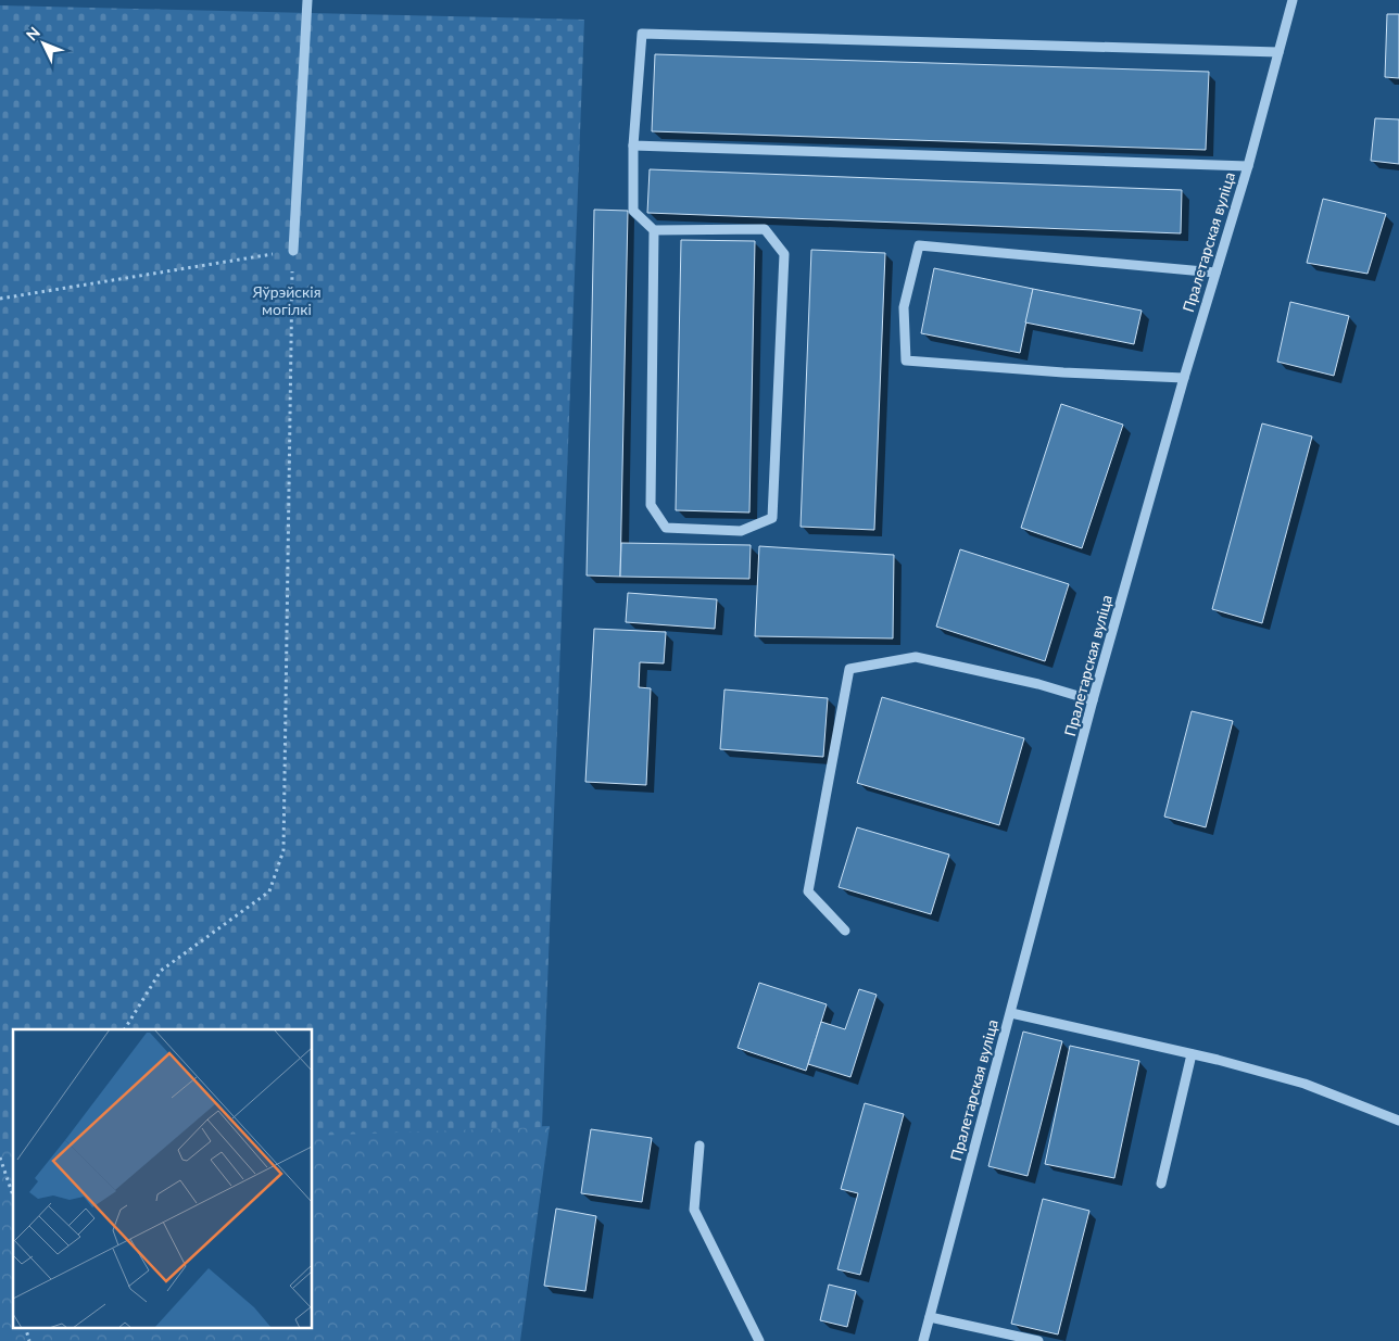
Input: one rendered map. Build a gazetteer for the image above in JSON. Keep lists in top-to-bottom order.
{
  "streets": {
    "street": ["Пралетарская вуліца"]
  },
  "parks": ["Яўрэйскія могілкі"],
  "north": "top left"
}
